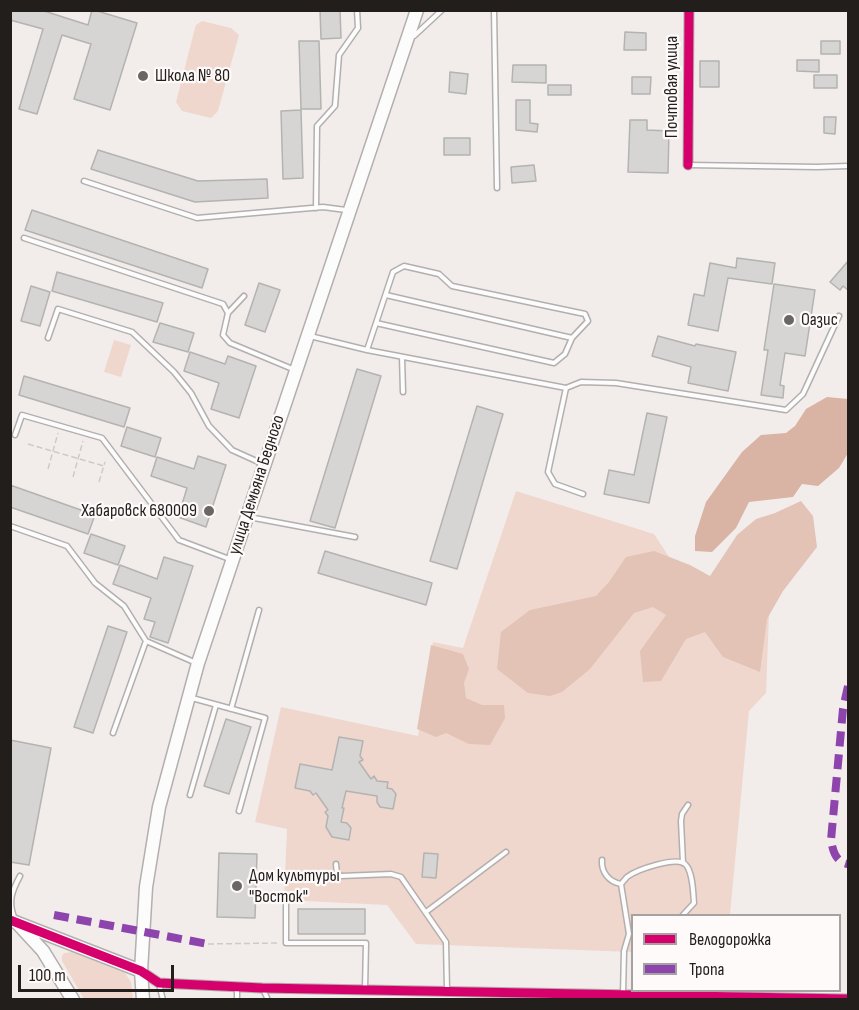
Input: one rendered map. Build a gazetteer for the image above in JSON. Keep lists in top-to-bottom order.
{
  "streets": {
    "main road": ["улица Демьяна Бедного"],
    "street": ["Почтовая улица"]
  },
  "places": [
    "Школа № 80",
    "Оазис",
    "Хабаровск 680009",
    "Дом культуры \"Восток\""
  ],
  "legend": ["Велодорожка", "Тропа"],
  "scale_bar": "100 m"
}
